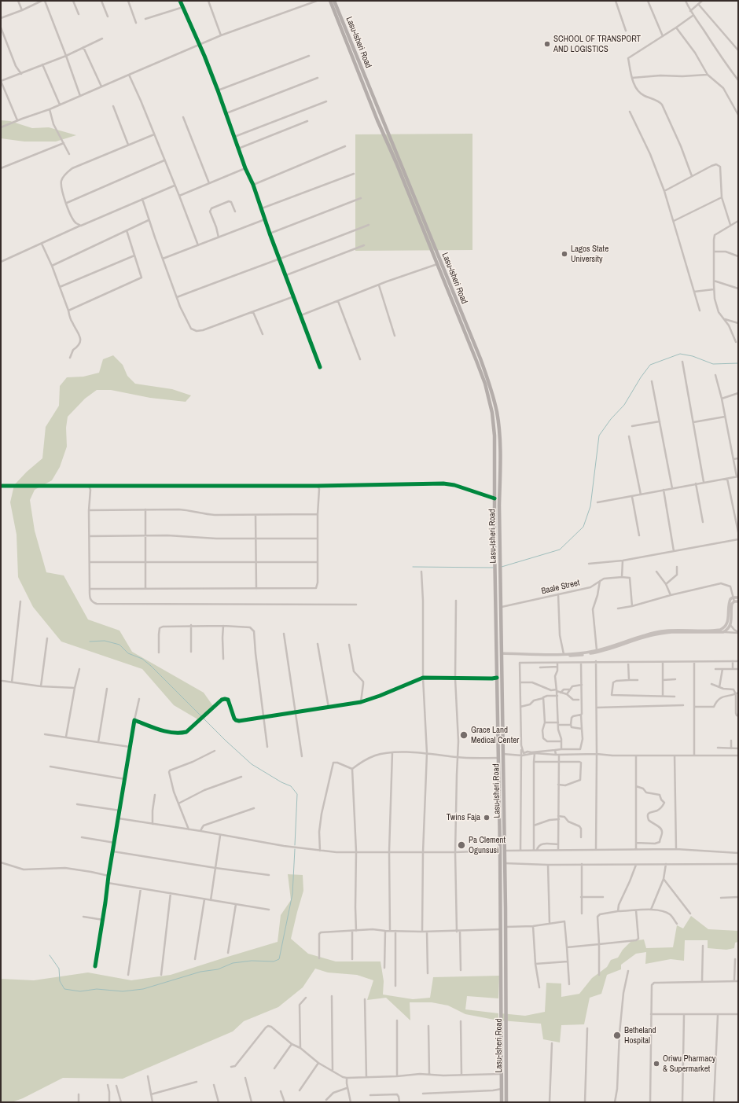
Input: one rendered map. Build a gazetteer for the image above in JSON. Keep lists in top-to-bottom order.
{
  "streets": {
    "main road": ["Lasu-Isheri Road"],
    "street": ["Baale Street"]
  },
  "crossings": [
    ["Lasu-Isheri Road", "Baale Street"]
  ],
  "places": [
    "SCHOOL OF TRANSPORT AND LOGISTICS",
    "Lagos State University",
    "Grace Land Medical Center",
    "Twins Faja",
    "Pa Clement Ogunsusi",
    "Betheland Hospital",
    "Oriwu Pharmacy & Supermarket"
  ]
}
